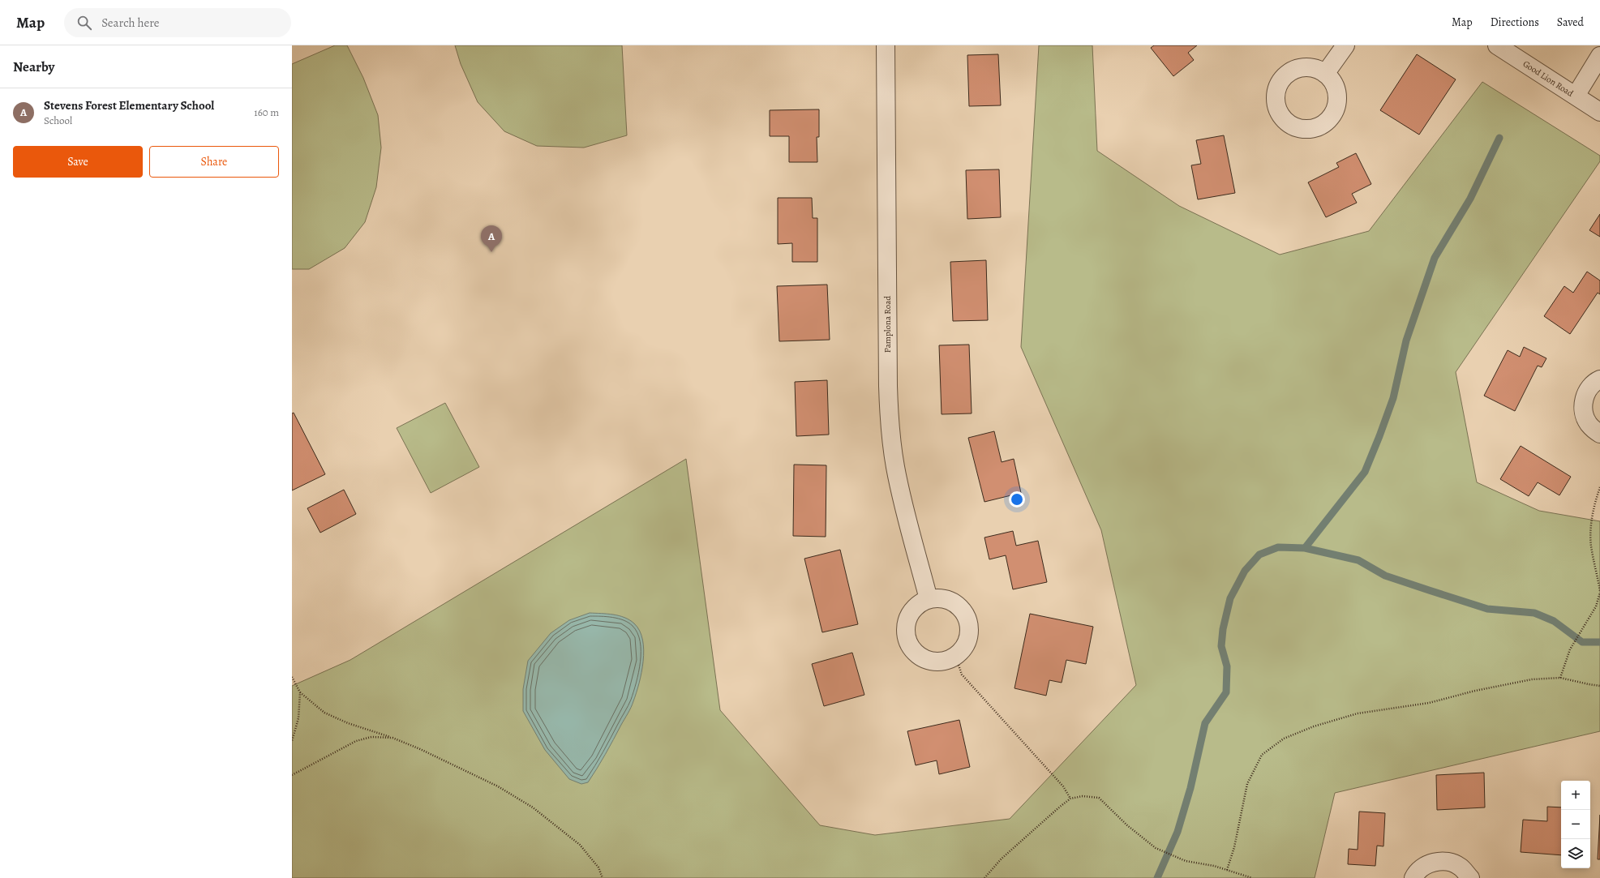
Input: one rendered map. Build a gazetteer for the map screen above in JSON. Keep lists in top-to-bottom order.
{
  "streets": {
    "street": ["Good Lion Road", "Pamplona Road"]
  },
  "page": {
    "header": "Map",
    "search": "Search here",
    "nav": ["Map", "Directions", "Saved"],
    "heading": "Nearby",
    "list": [
      {
        "mark": "A",
        "name": "Stevens Forest Elementary School",
        "note": "School",
        "value": "160 m"
      }
    ],
    "buttons": ["Save", "Share"],
    "pins": "A",
    "map_buttons": ["+", "−"]
  }
}
